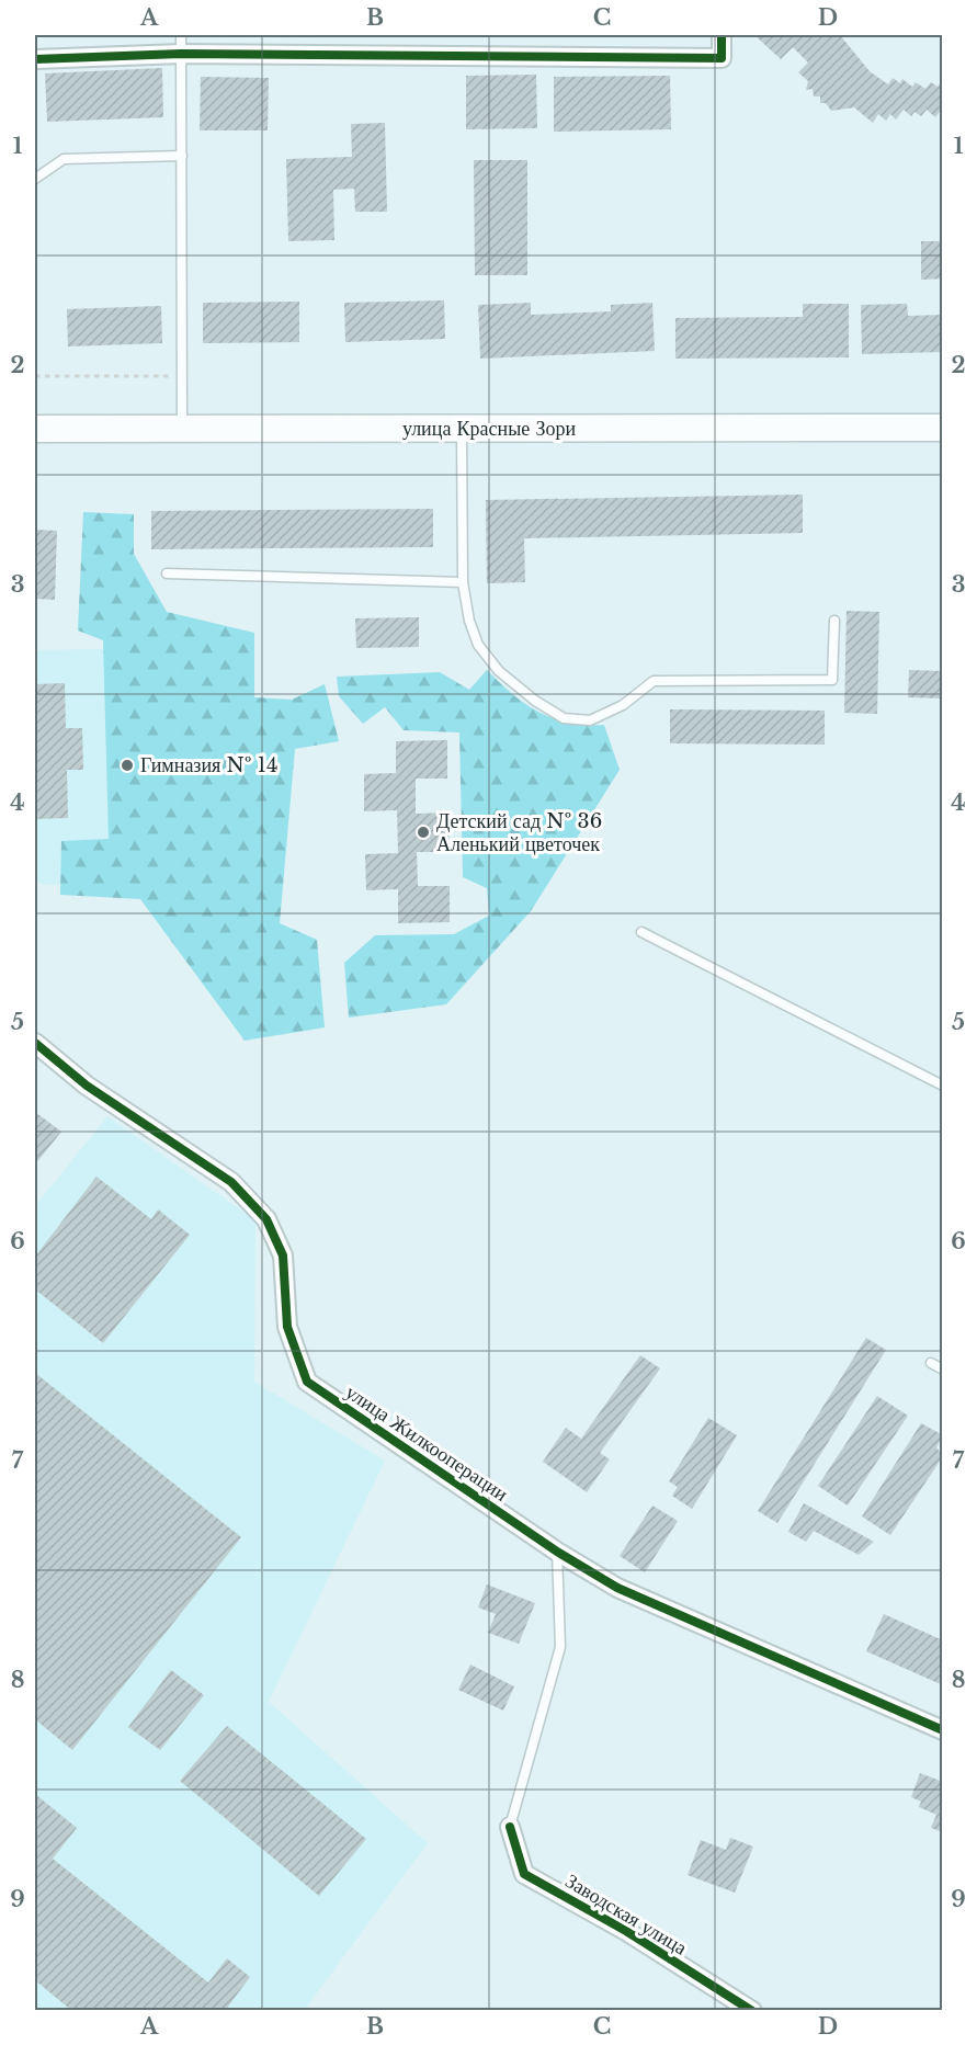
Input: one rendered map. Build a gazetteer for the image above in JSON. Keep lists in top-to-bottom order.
{
  "streets": {
    "main road": ["улица Красные Зори"],
    "street": ["улица Жилкооперации", "Заводская улица"]
  },
  "places": ["Гимназия № 14", "Детский сад № 36 Аленький цветочек"],
  "grid": {
    "columns": [
      "A",
      "B",
      "C",
      "D"
    ],
    "rows": [
      "1",
      "2",
      "3",
      "4",
      "5",
      "6",
      "7",
      "8",
      "9"
    ]
  }
}
